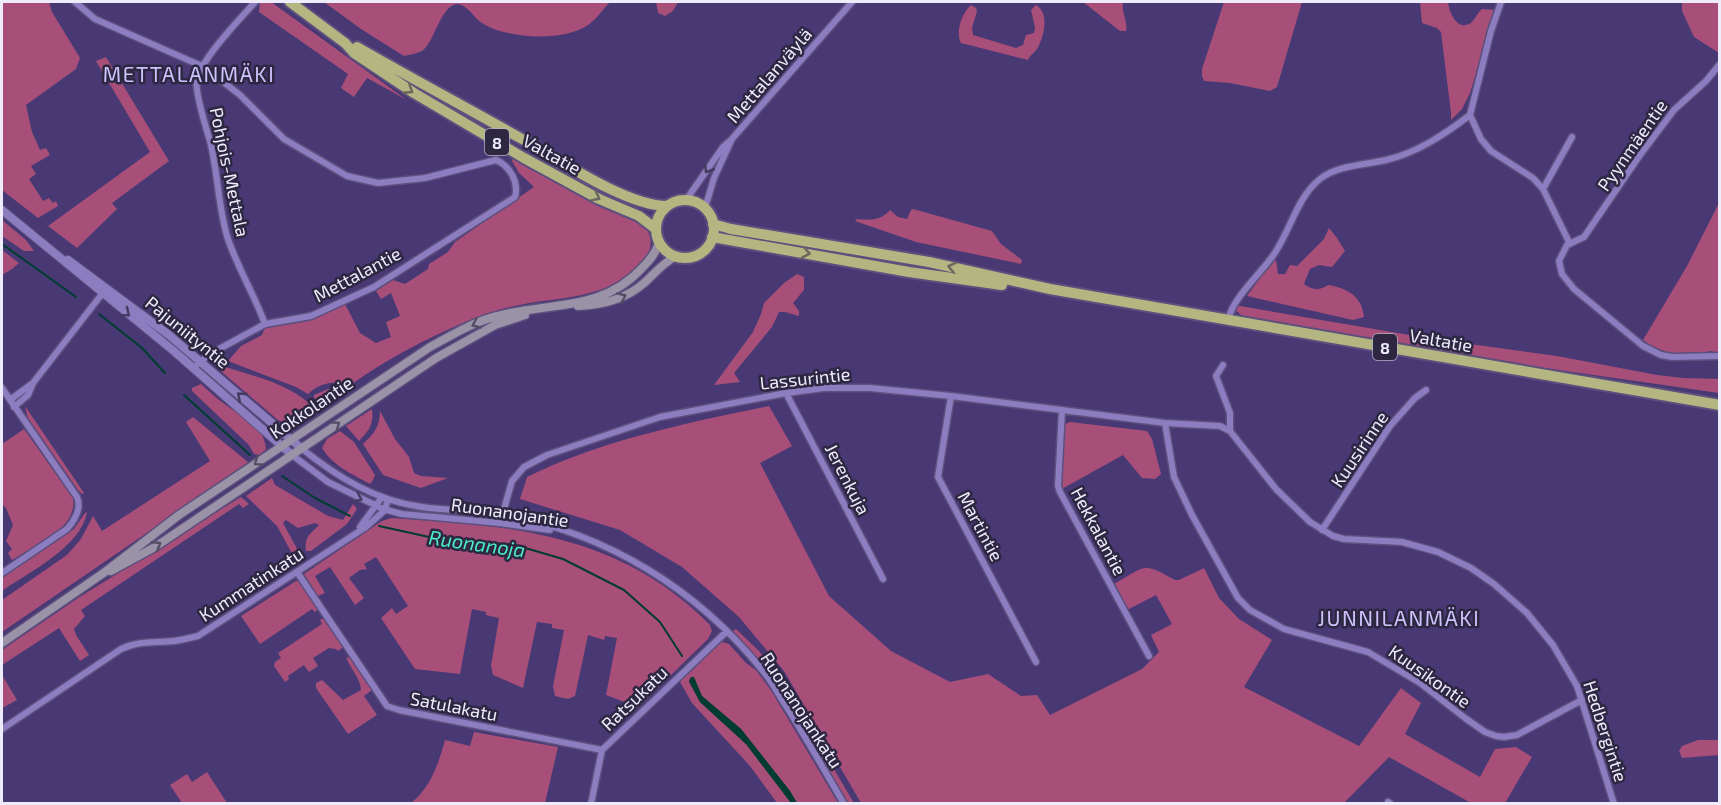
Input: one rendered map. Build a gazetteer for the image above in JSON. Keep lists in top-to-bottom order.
{
  "streets": {
    "highway": ["8", "Valtatie"],
    "main road": ["Kokkolantie"],
    "street": [
      "Mettalanväylä",
      "Pyynmäentie",
      "Pohjois-Mettala",
      "Mettalantie",
      "Pajuniityntie",
      "Lassurintie",
      "Kuusirinne",
      "Jerenkuja",
      "Ruonanojantie",
      "Martintie",
      "Hekkalantie",
      "Kummatinkatu",
      "Kuusikontie",
      "Ratsukatu",
      "Satulakatu",
      "Ruonanojankatu",
      "Hedbergintie"
    ]
  },
  "crossings": [
    ["Mettalanväylä", "8"],
    ["Mettalanväylä", "Valtatie"],
    ["Mettalanväylä", "Kokkolantie"],
    ["8", "Valtatie"],
    ["8", "Kokkolantie"],
    ["Valtatie", "Kokkolantie"],
    ["Pohjois-Mettala", "Mettalantie"],
    ["Mettalantie", "Pajuniityntie"],
    ["Pajuniityntie", "Kokkolantie"],
    ["Pajuniityntie", "Ruonanojantie"],
    ["Lassurintie", "Jerenkuja"],
    ["Lassurintie", "Ruonanojantie"],
    ["Lassurintie", "Martintie"],
    ["Lassurintie", "Hekkalantie"],
    ["Lassurintie", "Kuusikontie"],
    ["Lassurintie", "Hedbergintie"],
    ["Kokkolantie", "Ruonanojantie"],
    ["Kuusirinne", "Hedbergintie"],
    ["Ruonanojantie", "Kummatinkatu"],
    ["Ruonanojantie", "Ruonanojankatu"],
    ["Kummatinkatu", "Satulakatu"],
    ["Kuusikontie", "Hedbergintie"],
    ["Ratsukatu", "Satulakatu"],
    ["Ratsukatu", "Ruonanojankatu"]
  ],
  "districts": ["METTALANMÄKI", "JUNNILANMÄKI"],
  "water": ["Ruonanoja"]
}
